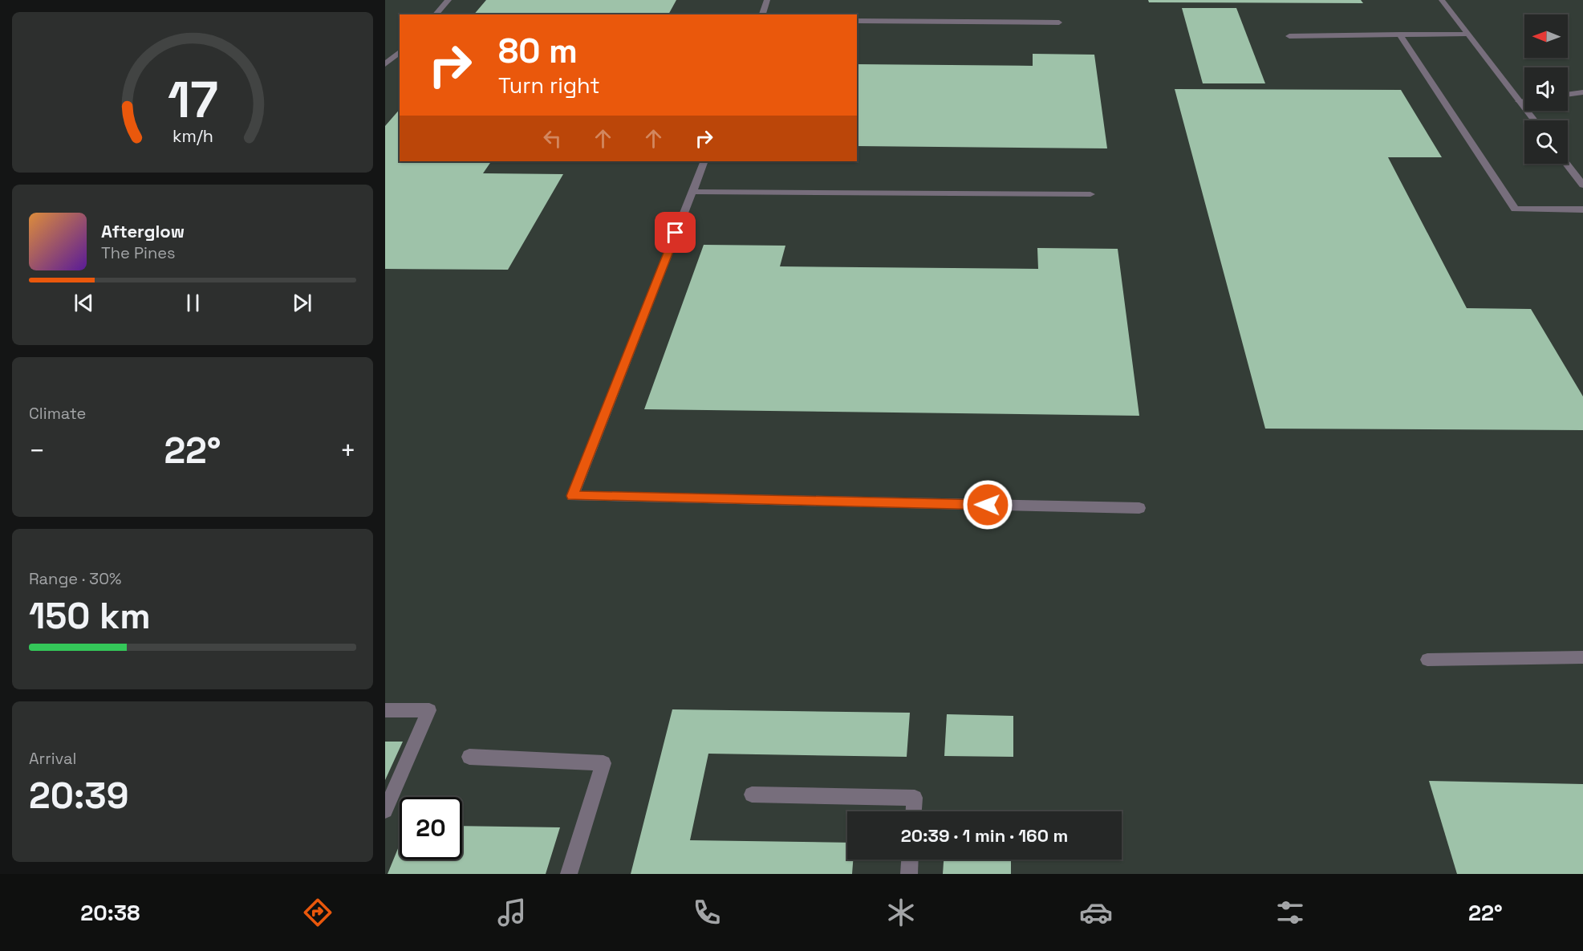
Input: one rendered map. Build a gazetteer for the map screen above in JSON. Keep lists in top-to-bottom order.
{
  "north": "left",
  "page": {
    "turn": ["80 m", "Turn right"],
    "song": ["Afterglow", "The Pines"],
    "tile": [
      "Climate",
      ["Range · 30%", "150 km"],
      ["Arrival", "20:39"]
    ],
    "heat": ["−", "22°", "+"],
    "limit": "20",
    "trip": "20:39 · 1 min · 160 m",
    "tabs": ["20:38", "22°"],
    "gauge": ["17", "km/h"]
  }
}
